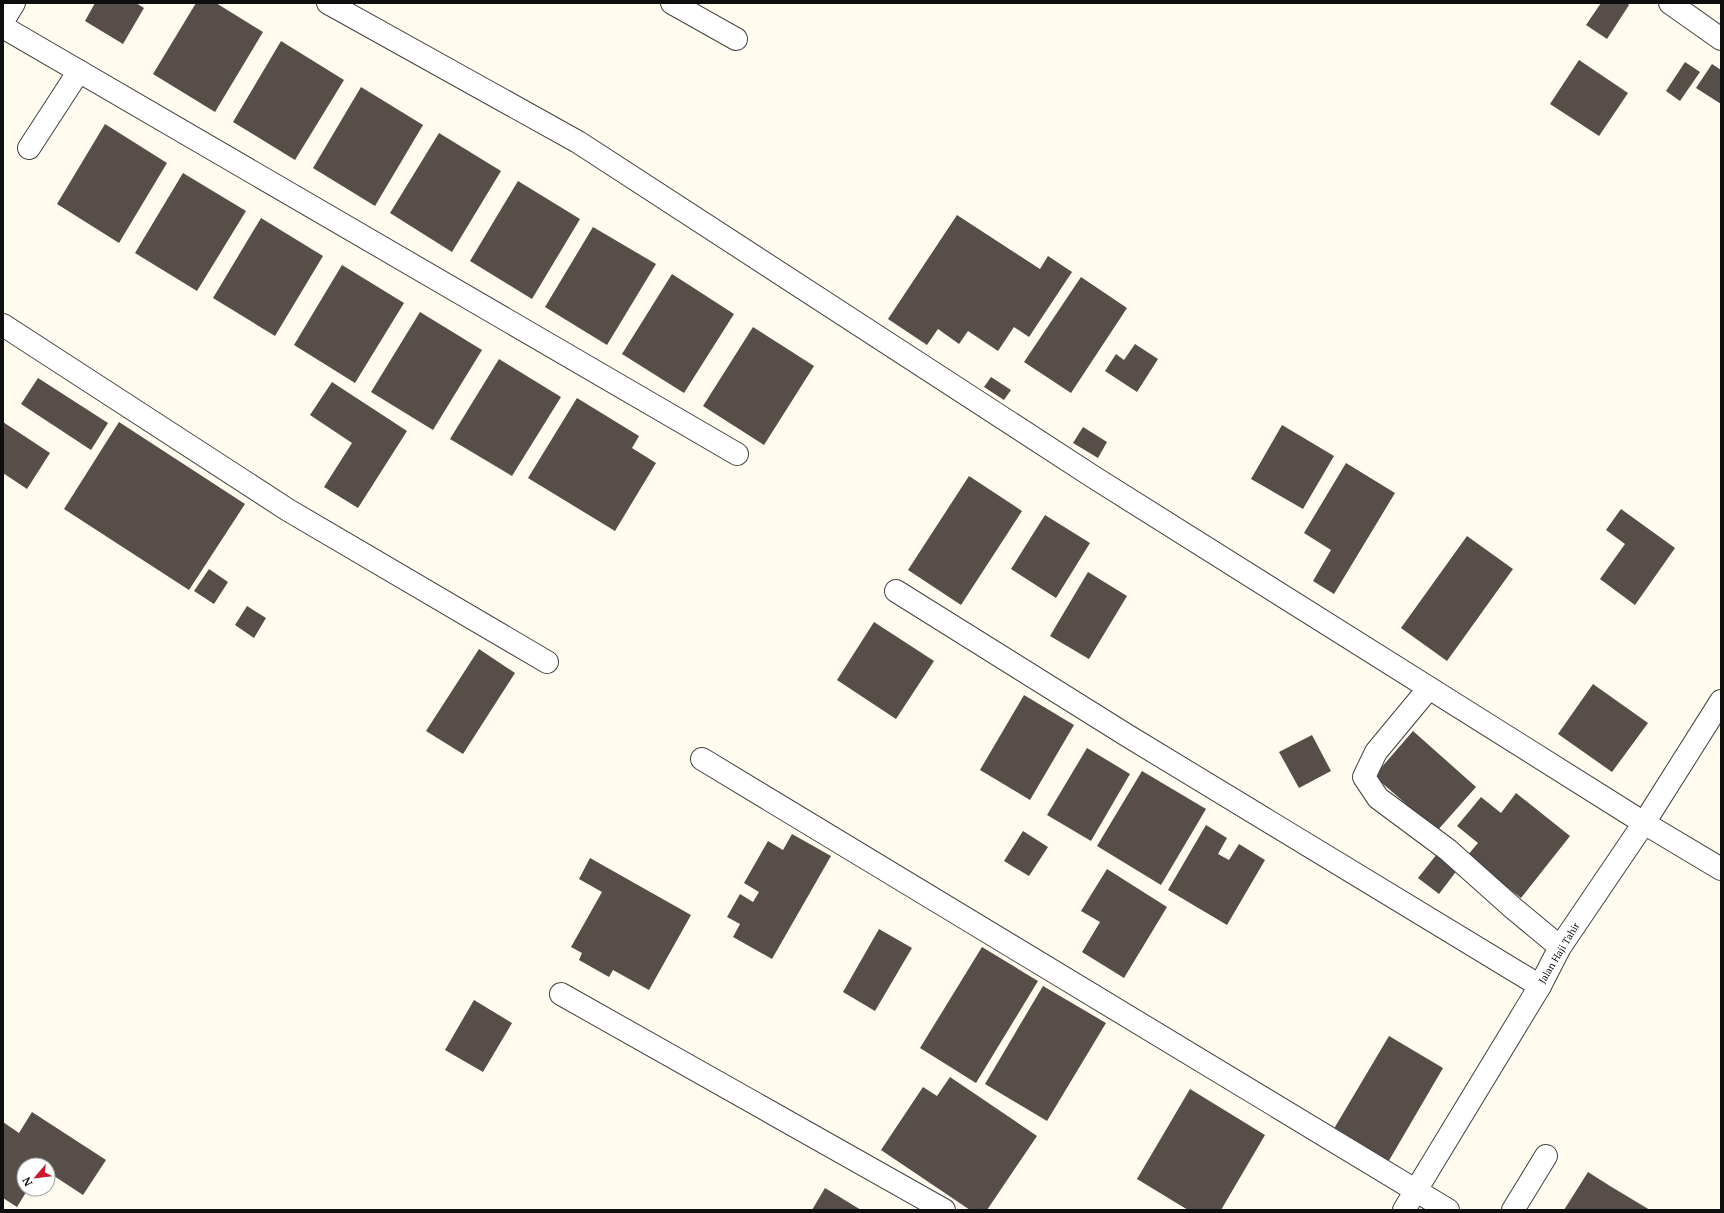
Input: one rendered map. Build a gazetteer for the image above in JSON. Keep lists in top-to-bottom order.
{
  "streets": {
    "street": ["Jalan Haji Tahir"]
  },
  "north": "bottom left"
}
